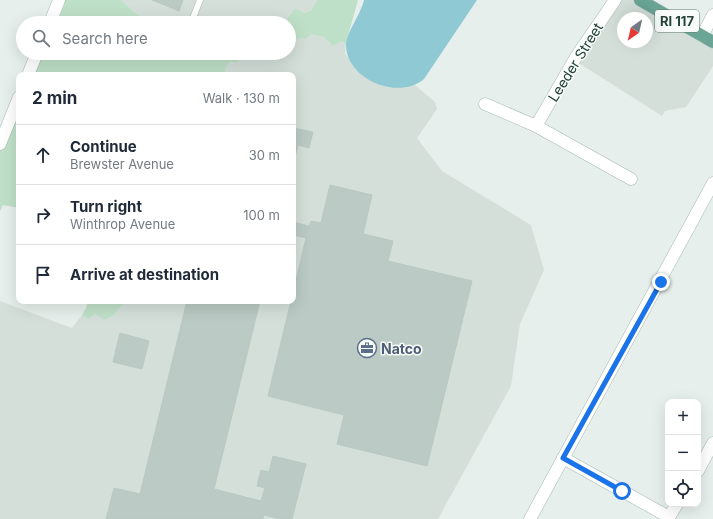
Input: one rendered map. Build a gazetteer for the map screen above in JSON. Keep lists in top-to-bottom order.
{
  "streets": {
    "main road": ["RI 117"],
    "street": ["Leeder Street"]
  },
  "places": {
    "office": ["Natco"]
  },
  "north": "bottom left",
  "page": {
    "search": "Search here",
    "heading": ["2 min", "Walk · 130 m"],
    "list": [
      ["Continue", "Brewster Avenue", "30 m"],
      ["Turn right", "Winthrop Avenue", "100 m"],
      "Arrive at destination"
    ],
    "map_buttons": ["+", "−"]
  }
}
